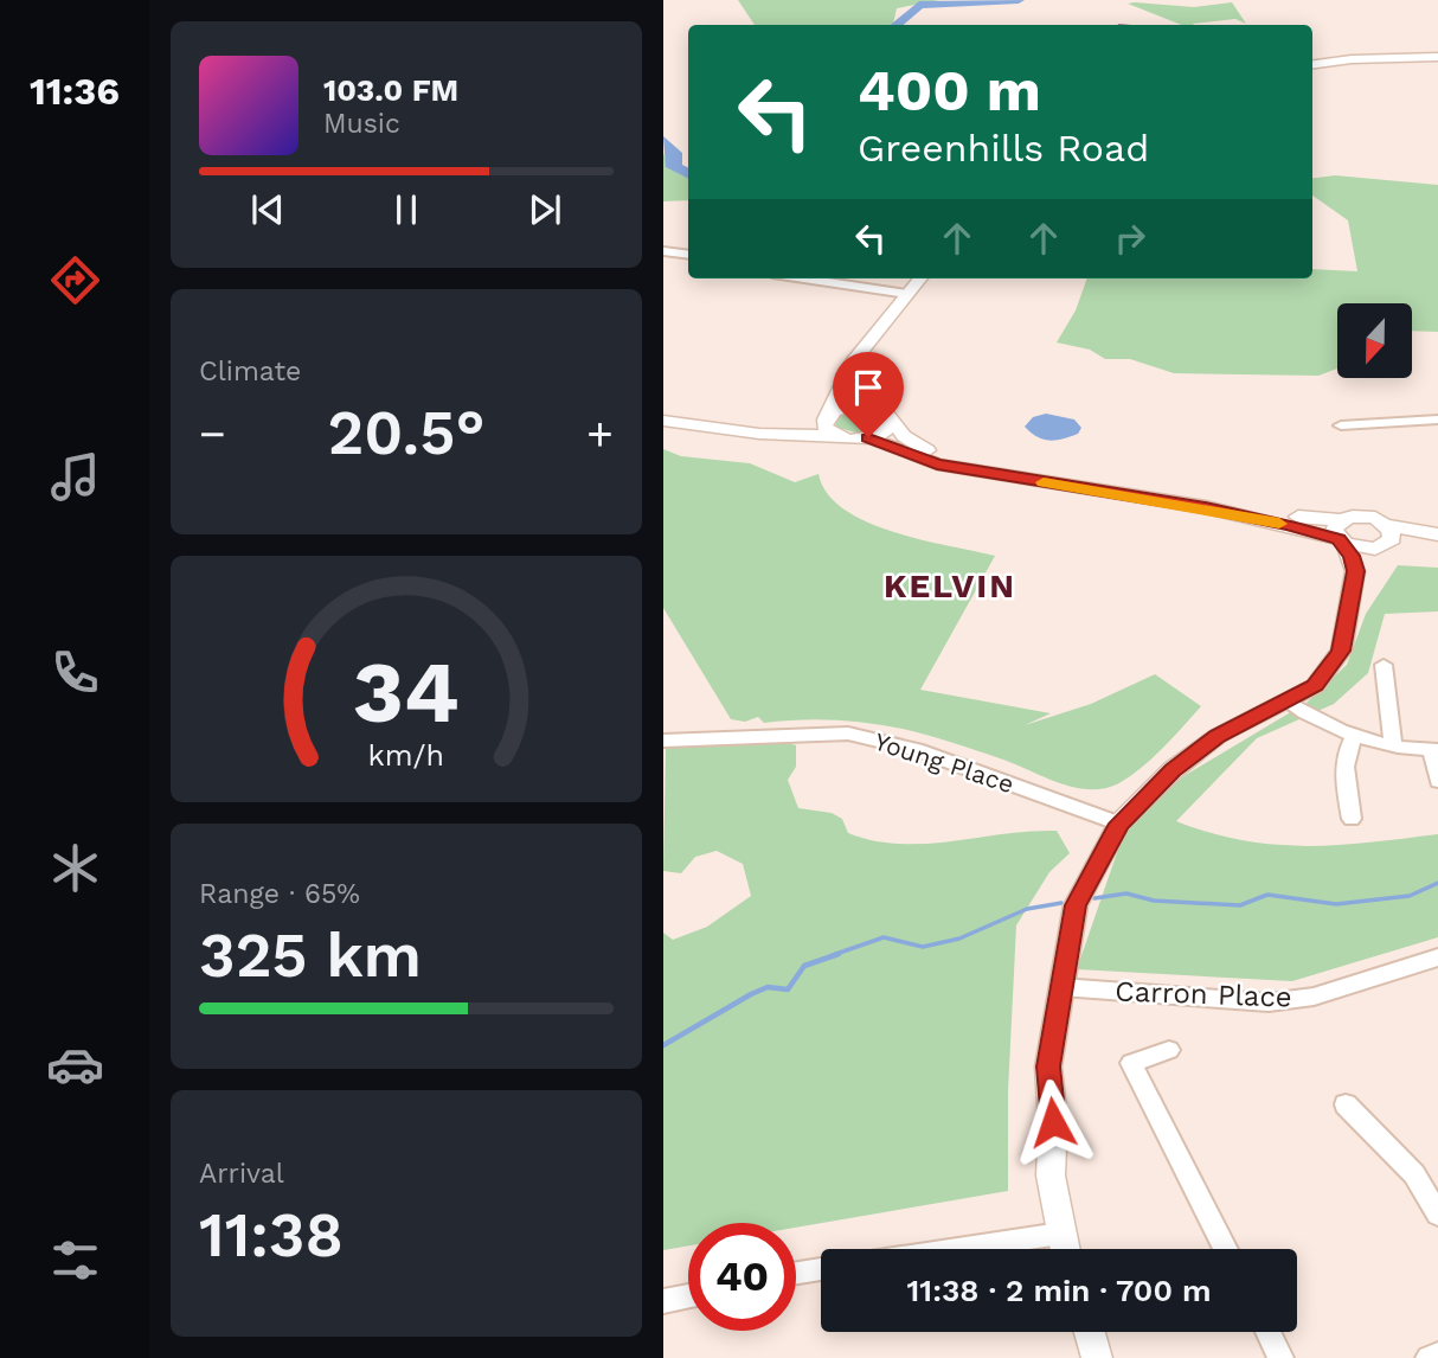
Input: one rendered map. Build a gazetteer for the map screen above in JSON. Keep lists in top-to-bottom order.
{
  "streets": {
    "street": ["Young Place", "Carron Place"]
  },
  "districts": ["KELVIN"],
  "north": "bottom",
  "page": {
    "tabs": "11:36",
    "turn": ["400 m", "Greenhills Road"],
    "song": ["103.0 FM", "Music"],
    "tile": [
      "Climate",
      ["Range · 65%", "325 km"],
      ["Arrival", "11:38"]
    ],
    "heat": ["−", "20.5°", "+"],
    "limit": "40",
    "trip": "11:38 · 2 min · 700 m",
    "gauge": ["34", "km/h"]
  }
}
